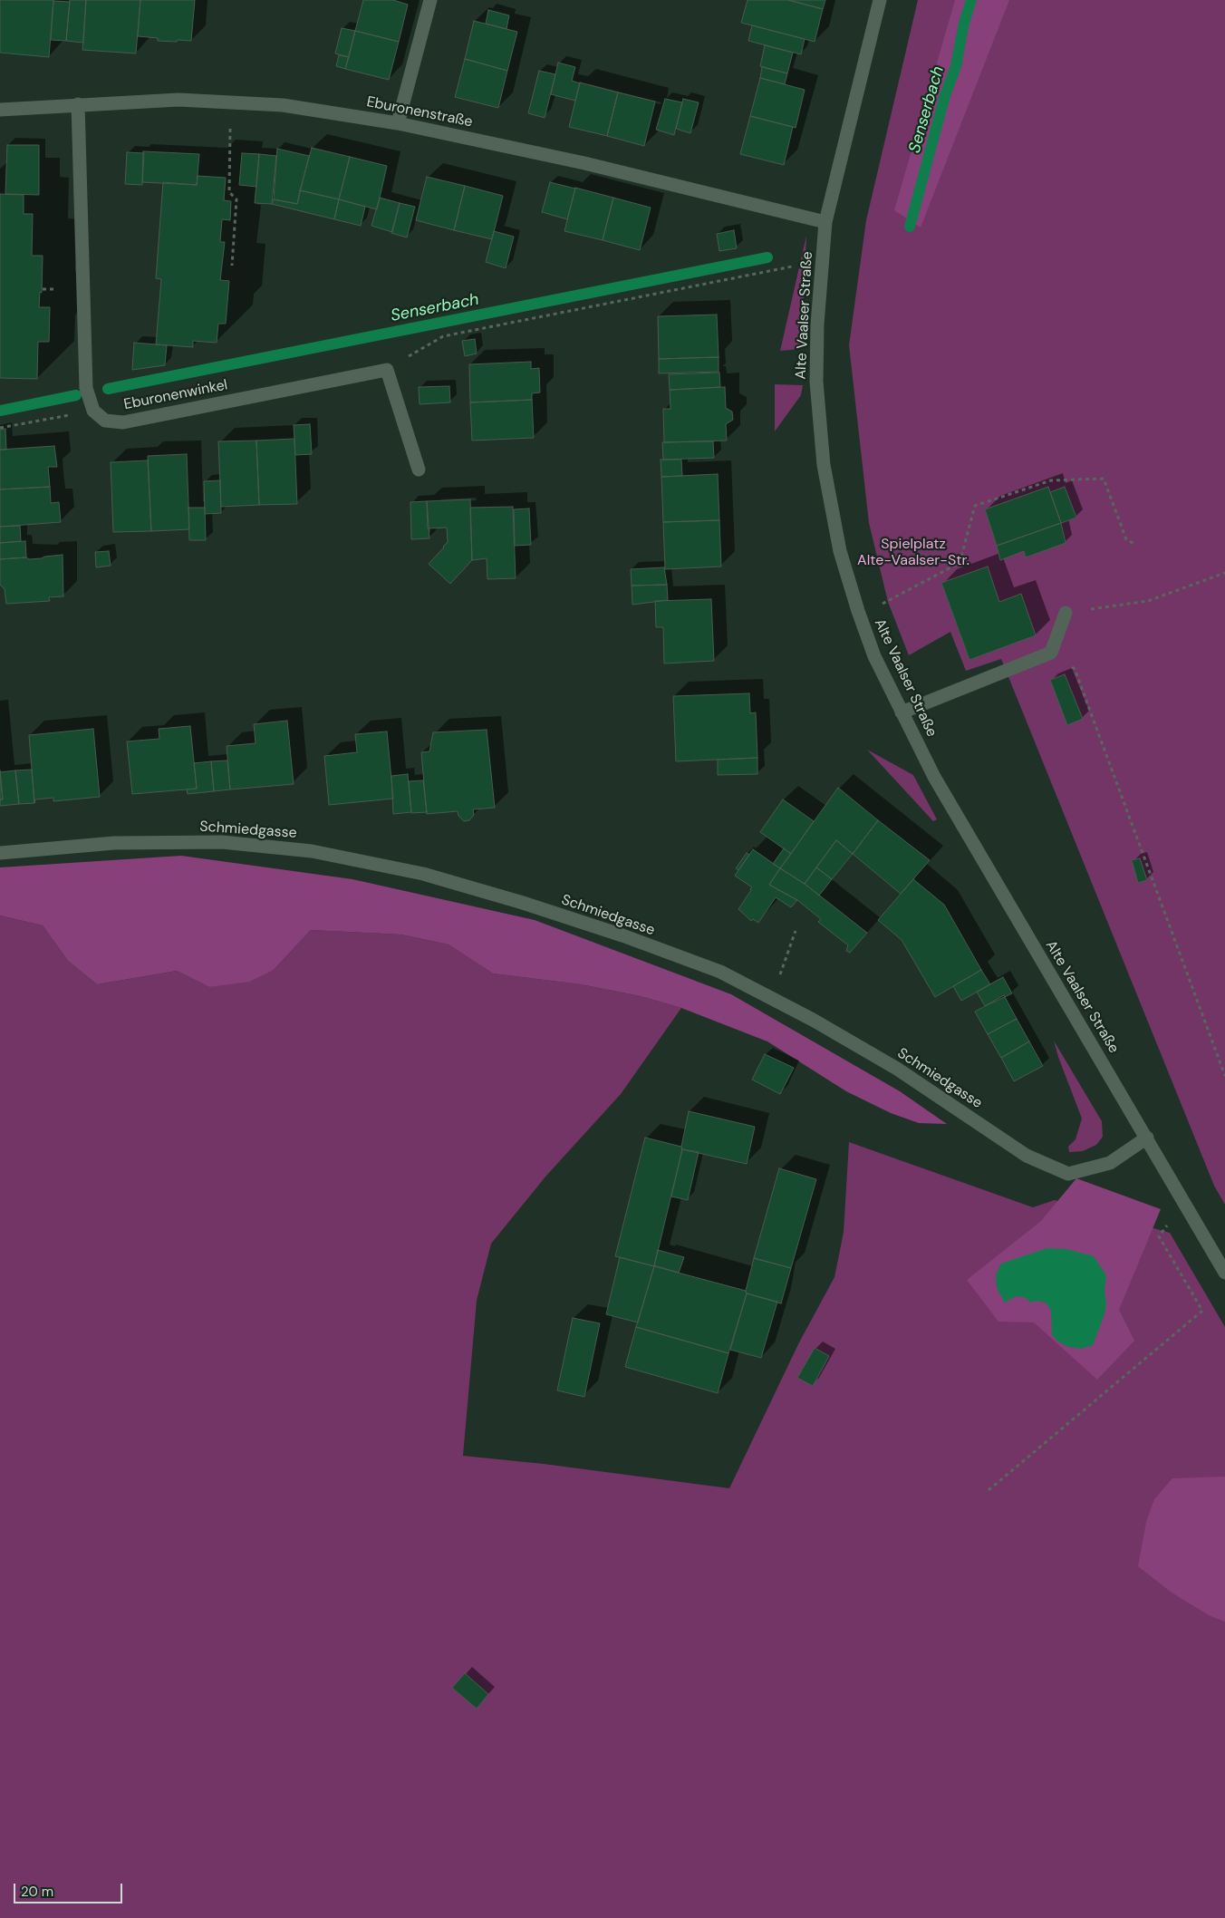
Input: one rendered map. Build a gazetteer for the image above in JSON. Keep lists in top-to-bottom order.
{
  "streets": {
    "street": [
      "Eburonenstraße",
      "Alte Vaalser Straße",
      "Eburonenwinkel",
      "Schmiedgasse"
    ]
  },
  "crossings": [
    ["Eburonenstraße", "Alte Vaalser Straße"],
    ["Alte Vaalser Straße", "Schmiedgasse"]
  ],
  "water": ["Senserbach"],
  "parks": ["Spielplatz Alte-Vaalser-Str."],
  "scale_bar": "20 m"
}
